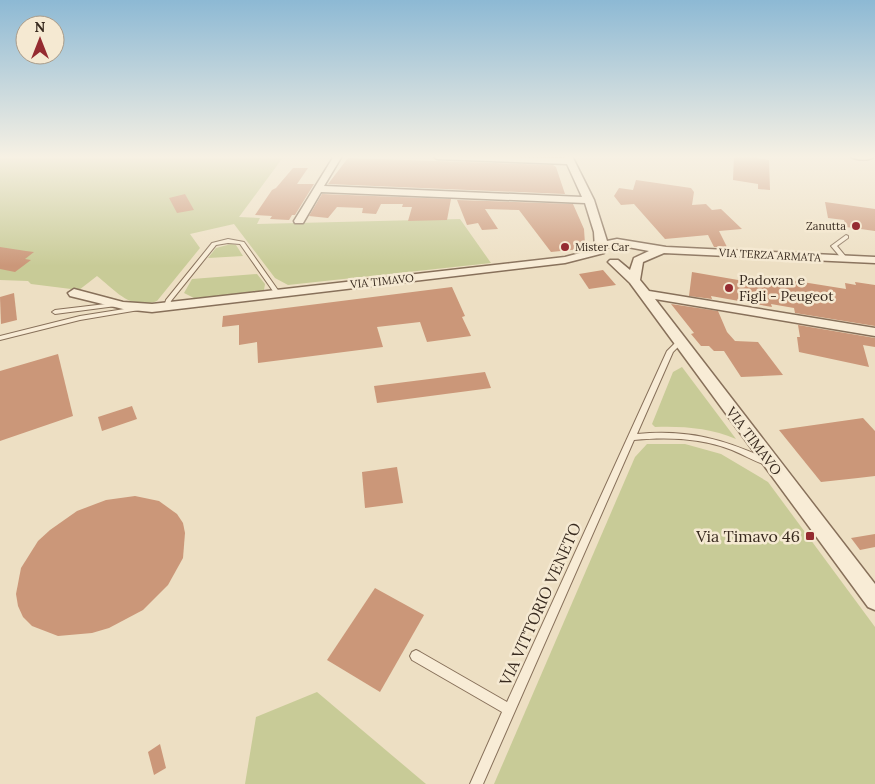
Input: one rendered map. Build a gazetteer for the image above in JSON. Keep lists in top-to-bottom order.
{
  "streets": {
    "street": ["VIA TERZA ARMATA", "VIA TIMAVO"],
    "lane": ["VIA VITTORIO VENETO"]
  },
  "crossings": [
    ["VIA TERZA ARMATA", "VIA TIMAVO"],
    ["VIA TIMAVO", "VIA VITTORIO VENETO"]
  ],
  "places": {
    "other": ["Zanutta", "Mister Car", "Padovan e Figli - Peugeot"],
    "transit": ["Via Timavo 46"]
  },
  "north": "top"
}
